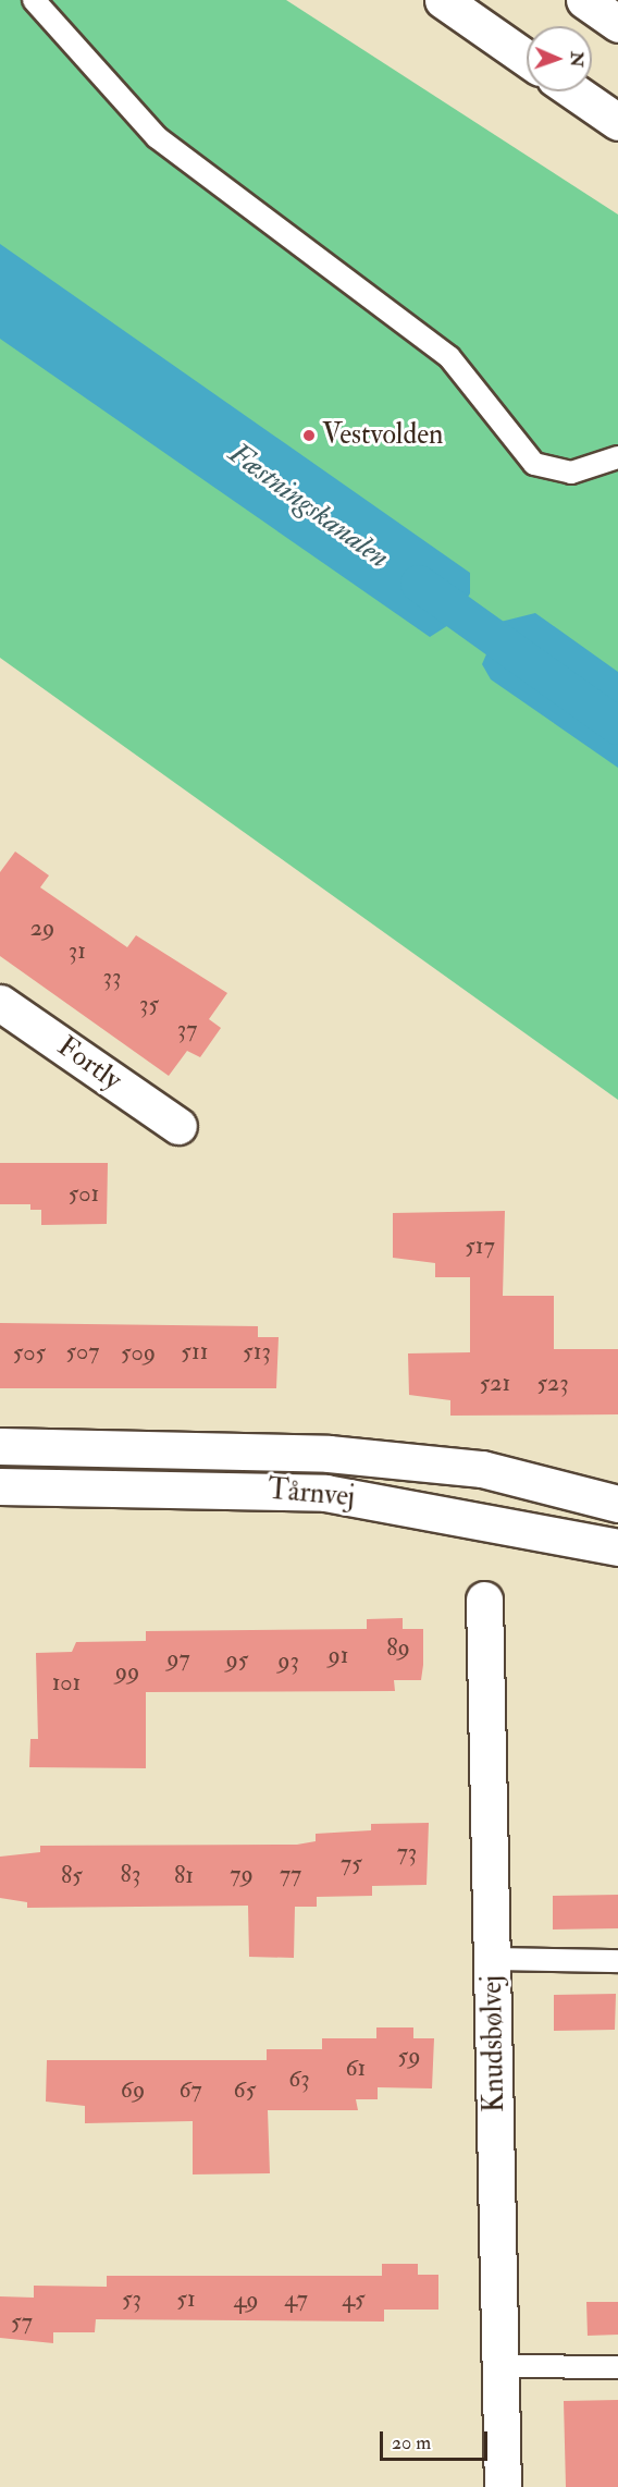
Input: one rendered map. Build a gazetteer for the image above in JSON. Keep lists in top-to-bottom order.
{
  "streets": {
    "main road": ["Fortly", "Tårnvej", "Knudsbølvej"]
  },
  "water": ["Fæstningskanalen"],
  "places": ["Vestvolden"],
  "house_numbers": [
    "29",
    "31",
    "33",
    "35",
    "37",
    "501",
    "517",
    "507",
    "511",
    "513",
    "505",
    "509",
    "521",
    "523",
    "89",
    "91",
    "97",
    "95",
    "93",
    "99",
    "101",
    "73",
    "75",
    "83",
    "79",
    "77",
    "85",
    "81",
    "59",
    "61",
    "63",
    "69",
    "67",
    "65",
    "53",
    "51",
    "47",
    "45",
    "49",
    "57"
  ],
  "scale_bar": "20 m",
  "north": "right"
}
